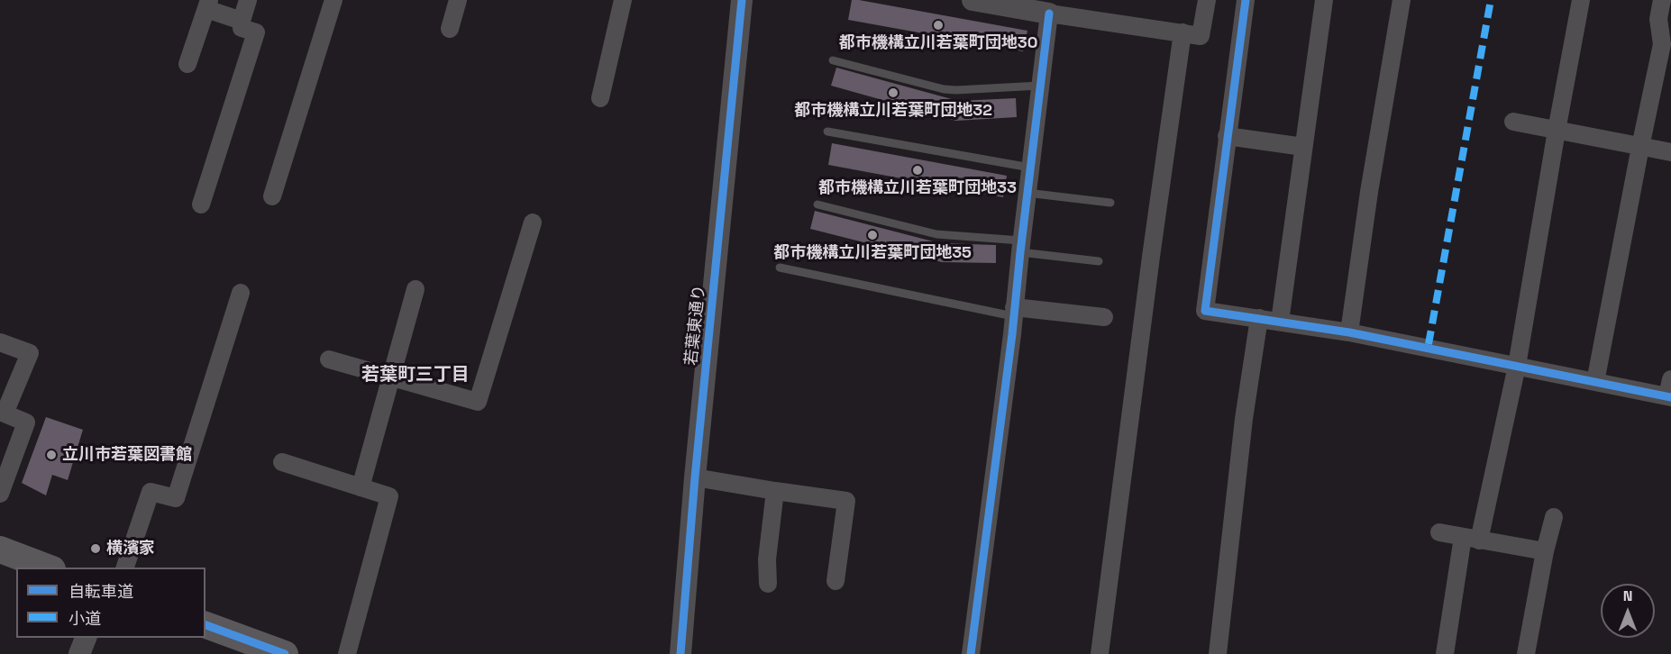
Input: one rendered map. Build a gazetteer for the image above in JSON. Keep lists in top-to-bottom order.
{
  "streets": {
    "street": ["若葉東通り"]
  },
  "districts": ["若葉町三丁目"],
  "places": [
    "都市機構立川若葉町団地30",
    "都市機構立川若葉町団地32",
    "都市機構立川若葉町団地33",
    "都市機構立川若葉町団地35",
    "立川市若葉図書館",
    "横濱家"
  ],
  "legend": ["自転車道", "小道"],
  "north": "top"
}
